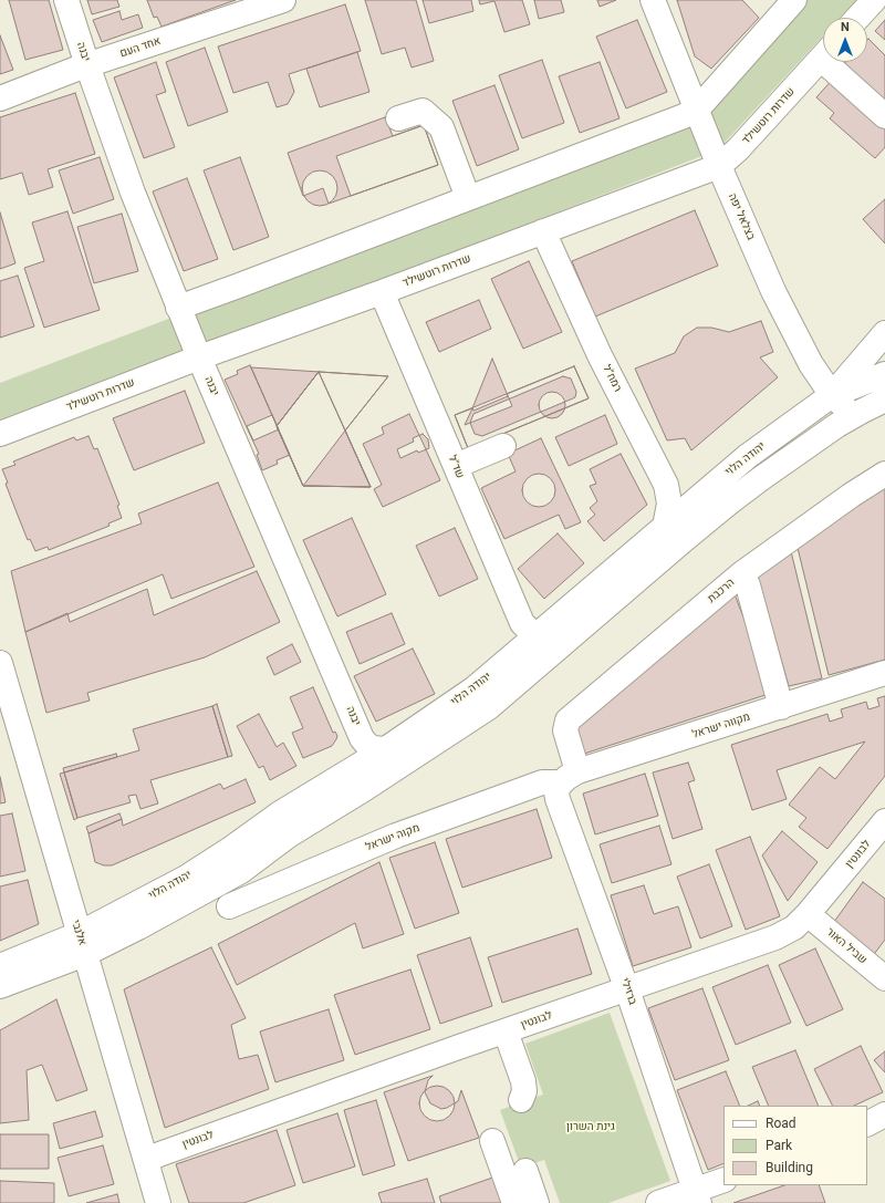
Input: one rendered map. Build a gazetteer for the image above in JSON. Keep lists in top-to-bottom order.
{
  "streets": {
    "street": [
      "אחד העם",
      "יבנה",
      "שדרות רוטשילד",
      "בצלאל יפה",
      "רמח\"ל",
      "יהודה הלוי",
      "שד\"ל",
      "הרכבת",
      "מקווה ישראל",
      "מקוה ישראל",
      "לבונטין",
      "אלנבי",
      "שביל האור",
      "ברזילי"
    ]
  },
  "crossings": [
    ["אחד העם", "יבנה"],
    ["יבנה", "שדרות רוטשילד"],
    ["יבנה", "יהודה הלוי"],
    ["שדרות רוטשילד", "בצלאל יפה"],
    ["שדרות רוטשילד", "רמח\"ל"],
    ["שדרות רוטשילד", "שד\"ל"],
    ["בצלאל יפה", "יהודה הלוי"],
    ["רמח\"ל", "יהודה הלוי"],
    ["יהודה הלוי", "שד\"ל"],
    ["יהודה הלוי", "אלנבי"],
    ["הרכבת", "ברזילי"],
    ["מקווה ישראל", "מקוה ישראל"],
    ["מקווה ישראל", "ברזילי"],
    ["מקוה ישראל", "ברזילי"],
    ["לבונטין", "אלנבי"],
    ["לבונטין", "שביל האור"],
    ["לבונטין", "ברזילי"]
  ],
  "parks": ["גינת השרון"],
  "legend": ["Road", "Park", "Building"],
  "north": "top"
}
